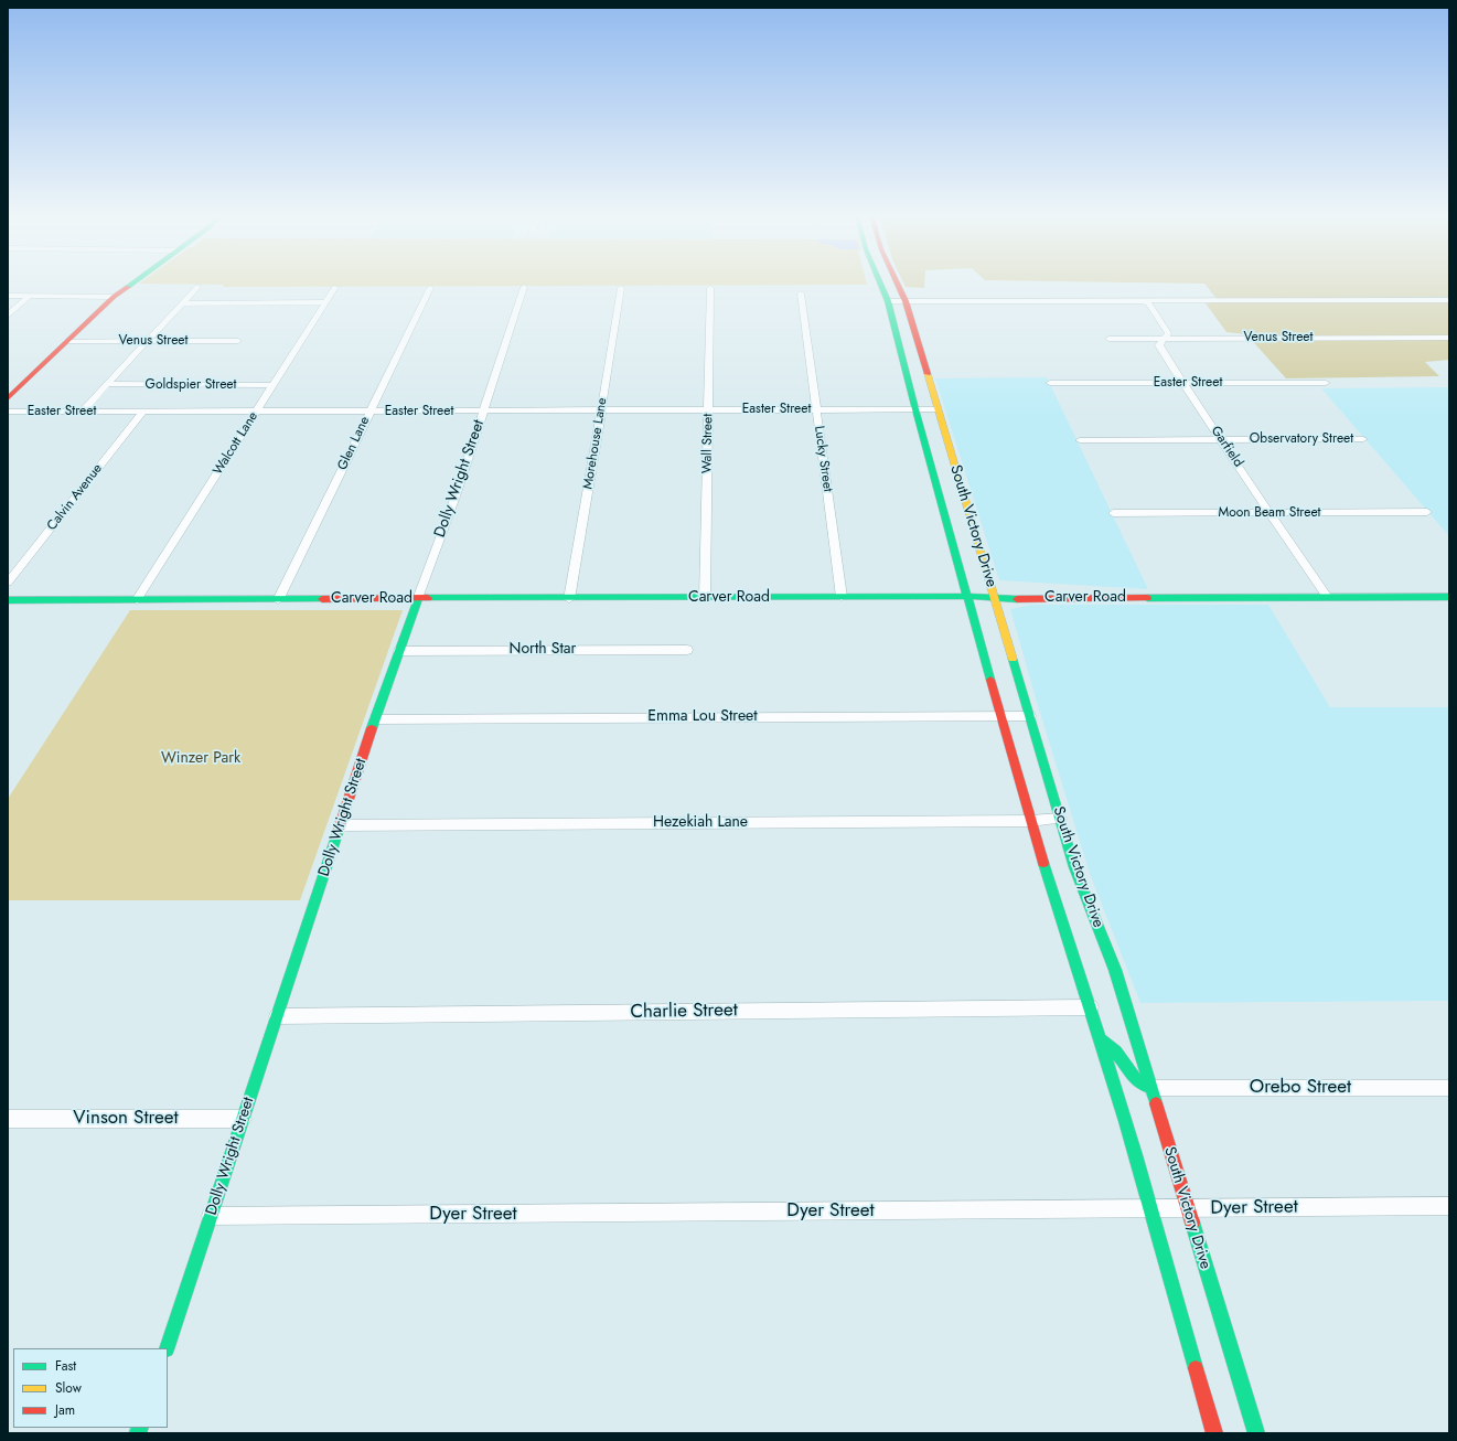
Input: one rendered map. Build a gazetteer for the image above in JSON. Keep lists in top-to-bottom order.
{
  "streets": {
    "main road": ["Dolly Wright Street", "South Victory Drive", "Carver Road"],
    "street": [
      "Venus Street",
      "Easter Street",
      "Goldspier Street",
      "Observatory Street",
      "Walcott Lane",
      "Glen Lane",
      "Morehouse Lane",
      "Wall Street",
      "Garfield",
      "Lucky Street",
      "Calvin Avenue",
      "Moon Beam Street",
      "North Star",
      "Emma Lou Street",
      "Hezekiah Lane",
      "Charlie Street",
      "Orebo Street",
      "Vinson Street",
      "Dyer Street"
    ]
  },
  "crossings": [
    ["Venus Street", "Garfield"],
    ["Easter Street", "Walcott Lane"],
    ["Easter Street", "Glen Lane"],
    ["Easter Street", "Morehouse Lane"],
    ["Easter Street", "Wall Street"],
    ["Easter Street", "Garfield"],
    ["Easter Street", "Lucky Street"],
    ["Easter Street", "Dolly Wright Street"],
    ["Easter Street", "Calvin Avenue"],
    ["Easter Street", "South Victory Drive"],
    ["Goldspier Street", "Walcott Lane"],
    ["Observatory Street", "Garfield"],
    ["Walcott Lane", "Carver Road"],
    ["Glen Lane", "Carver Road"],
    ["Morehouse Lane", "Carver Road"],
    ["Wall Street", "Carver Road"],
    ["Garfield", "Moon Beam Street"],
    ["Garfield", "Carver Road"],
    ["Lucky Street", "Carver Road"],
    ["Dolly Wright Street", "Carver Road"],
    ["Dolly Wright Street", "North Star"],
    ["Dolly Wright Street", "Emma Lou Street"],
    ["Dolly Wright Street", "Hezekiah Lane"],
    ["Dolly Wright Street", "Charlie Street"],
    ["Dolly Wright Street", "Vinson Street"],
    ["Dolly Wright Street", "Dyer Street"],
    ["South Victory Drive", "Carver Road"],
    ["South Victory Drive", "Emma Lou Street"],
    ["South Victory Drive", "Hezekiah Lane"],
    ["South Victory Drive", "Charlie Street"],
    ["South Victory Drive", "Orebo Street"],
    ["South Victory Drive", "Dyer Street"]
  ],
  "parks": ["Winzer Park"],
  "legend": ["Fast", "Slow", "Jam"]
}
